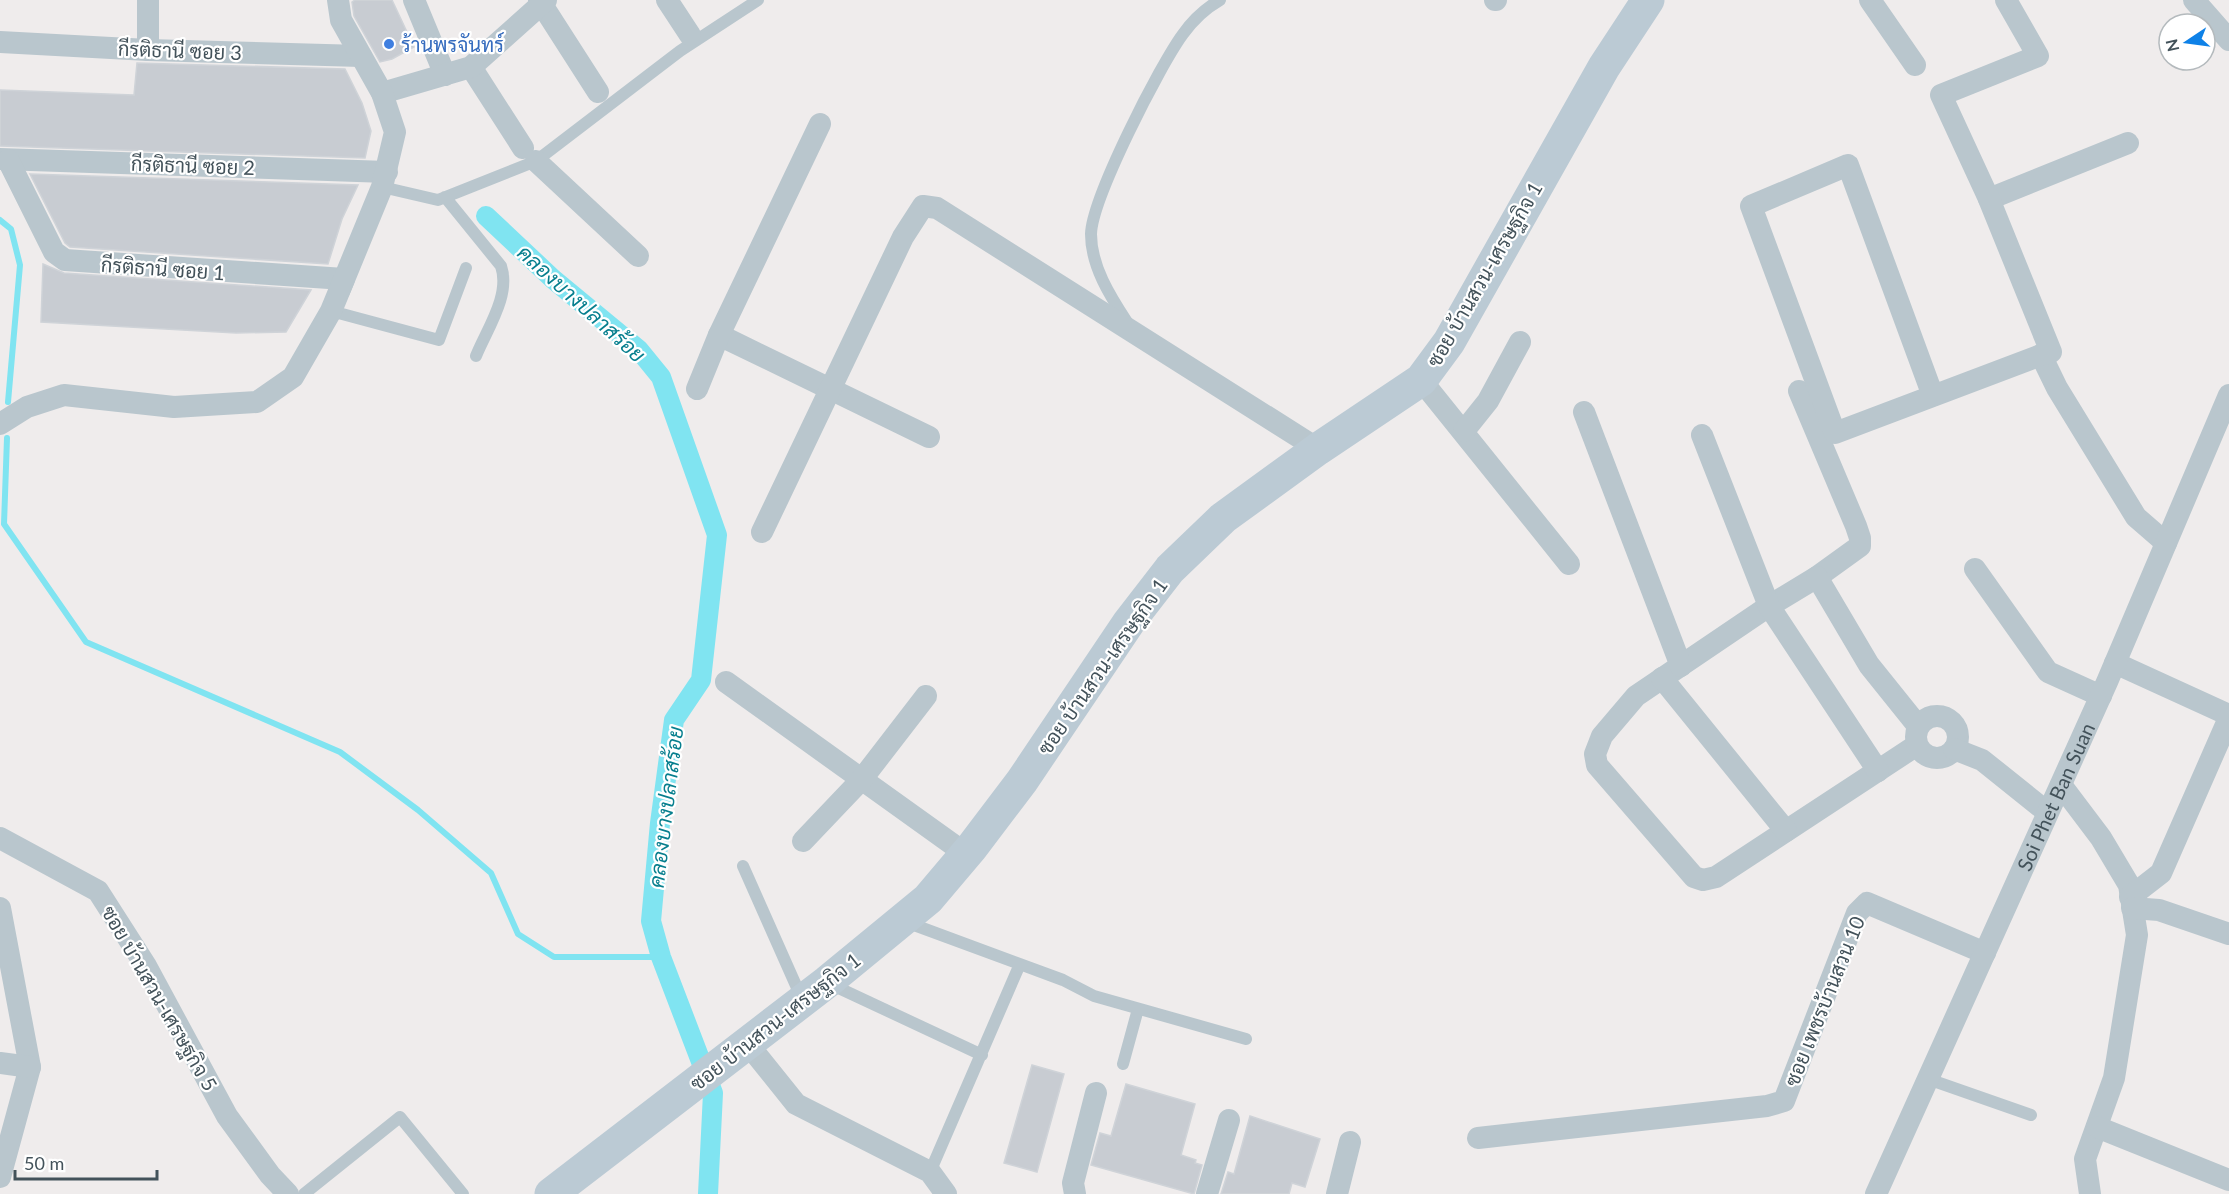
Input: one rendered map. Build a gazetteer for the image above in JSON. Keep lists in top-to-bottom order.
{
  "streets": {
    "street": [
      "กีรติธานี ซอย 3",
      "กีรติธานี ซอย 2",
      "กีรติธานี ซอย 1",
      "ซอย บ้านสวน-เศรษฐกิจ 1",
      "Soi Phet Ban Suan",
      "ซอย บ้านสวน-เศรษฐกิจ 5",
      "ซอย เพชรบ้านสวน 10"
    ]
  },
  "crossings": [
    ["กีรติธานี ซอย 2", "กีรติธานี ซอย 1"],
    ["Soi Phet Ban Suan", "ซอย เพชรบ้านสวน 10"]
  ],
  "water": ["คลองบางปลาสร้อย"],
  "places": ["ร้านพรจันทร์"],
  "scale_bar": "50 m",
  "north": "left"
}
